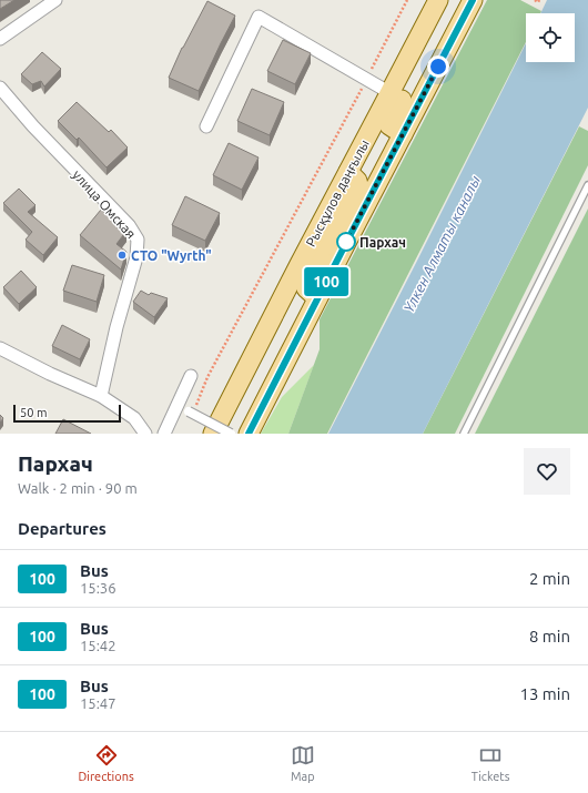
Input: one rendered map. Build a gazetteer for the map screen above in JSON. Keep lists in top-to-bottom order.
{
  "streets": {
    "main road": ["Рысқұлов даңғылы"],
    "street": ["улица Омская"]
  },
  "water": ["Үлкен Алматы каналы"],
  "places": ["Пархач", "СТО \"Wyrth\""],
  "lines": ["bus line 100"],
  "scale_bar": "50 m",
  "page": {
    "on_map": "100",
    "scale": "50 m",
    "heading": [
      ["Пархач", "Walk · 2 min · 90 m"],
      "Departures"
    ],
    "list": [
      {
        "mark": "100",
        "name": "Bus",
        "note": "15:36",
        "value": "2 min"
      },
      {
        "mark": "100",
        "name": "Bus",
        "note": "15:42",
        "value": "8 min"
      },
      {
        "mark": "100",
        "name": "Bus",
        "note": "15:47",
        "value": "13 min"
      }
    ],
    "tabs": ["Directions", "Map", "Tickets"]
  }
}
